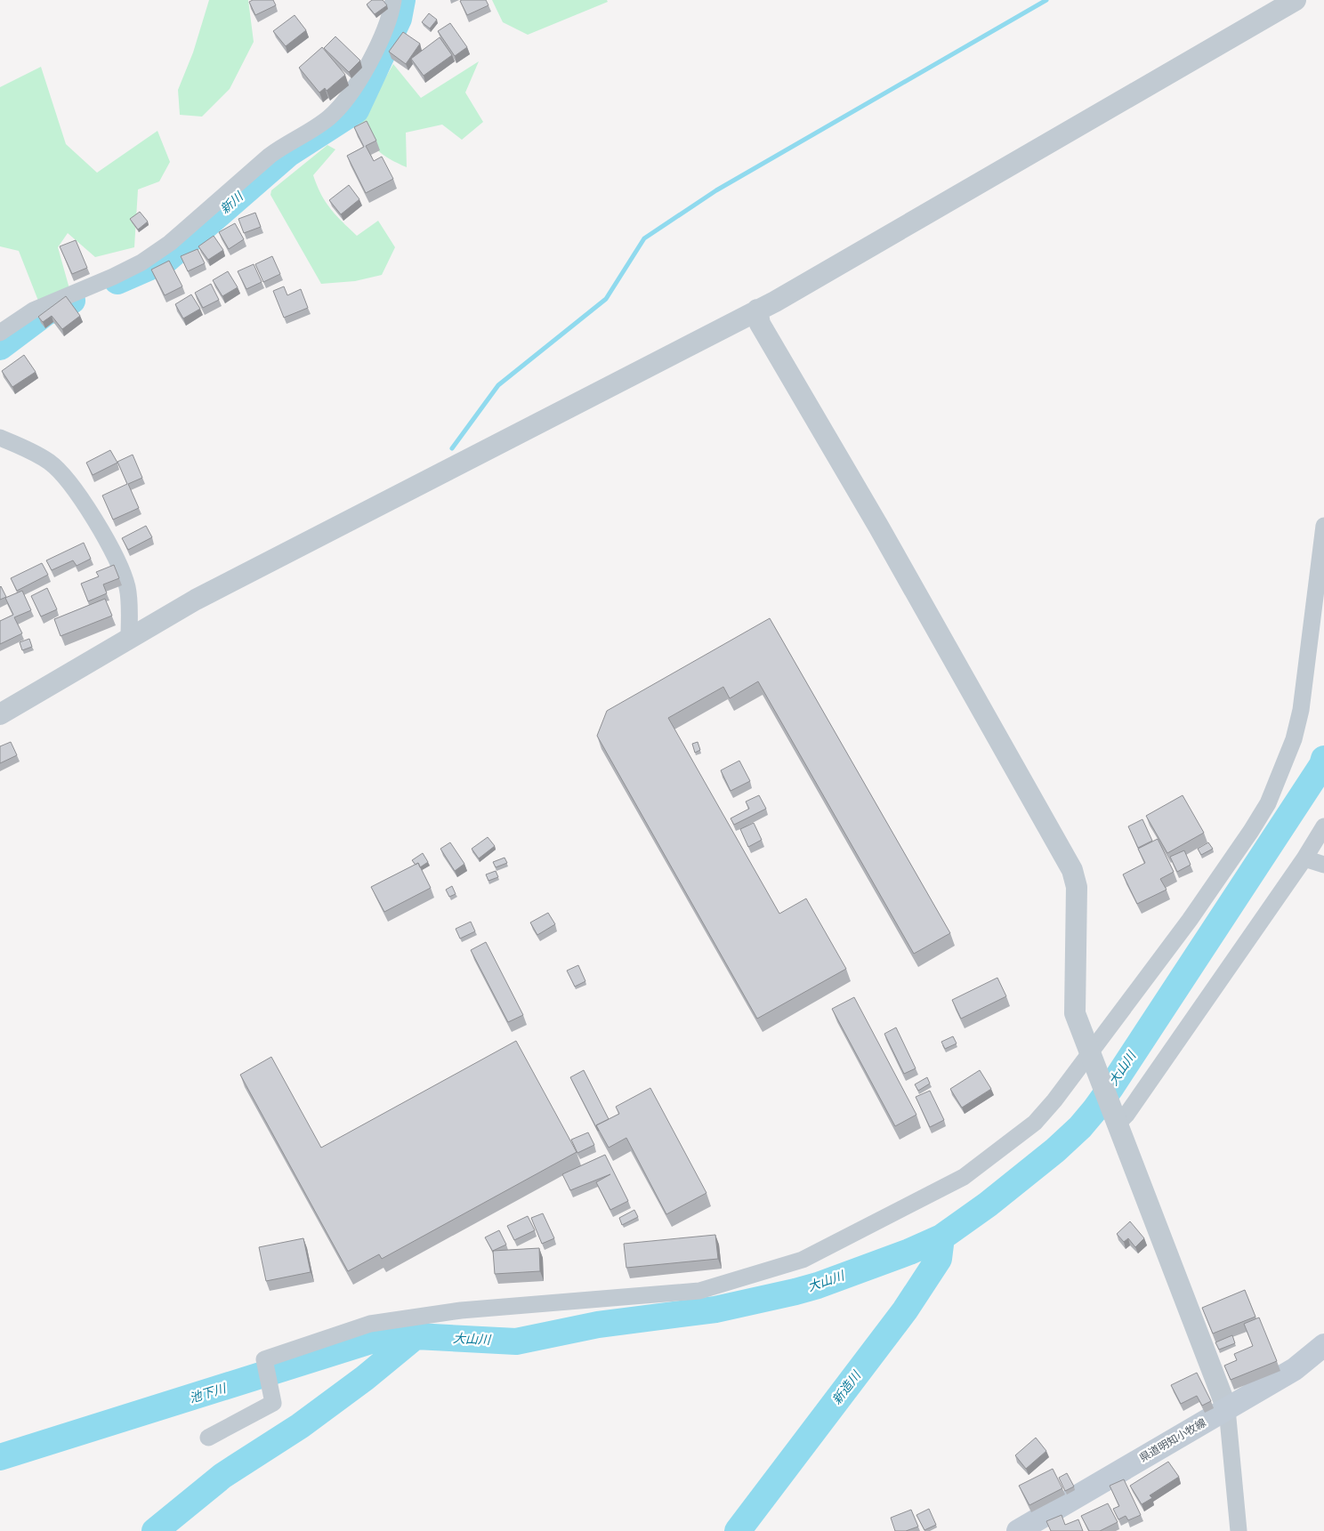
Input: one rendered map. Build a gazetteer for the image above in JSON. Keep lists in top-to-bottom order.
{
  "streets": {
    "main road": ["県道明知小牧線"]
  },
  "water": [
    "新川",
    "大山川",
    "新造川",
    "池下川"
  ]
}
